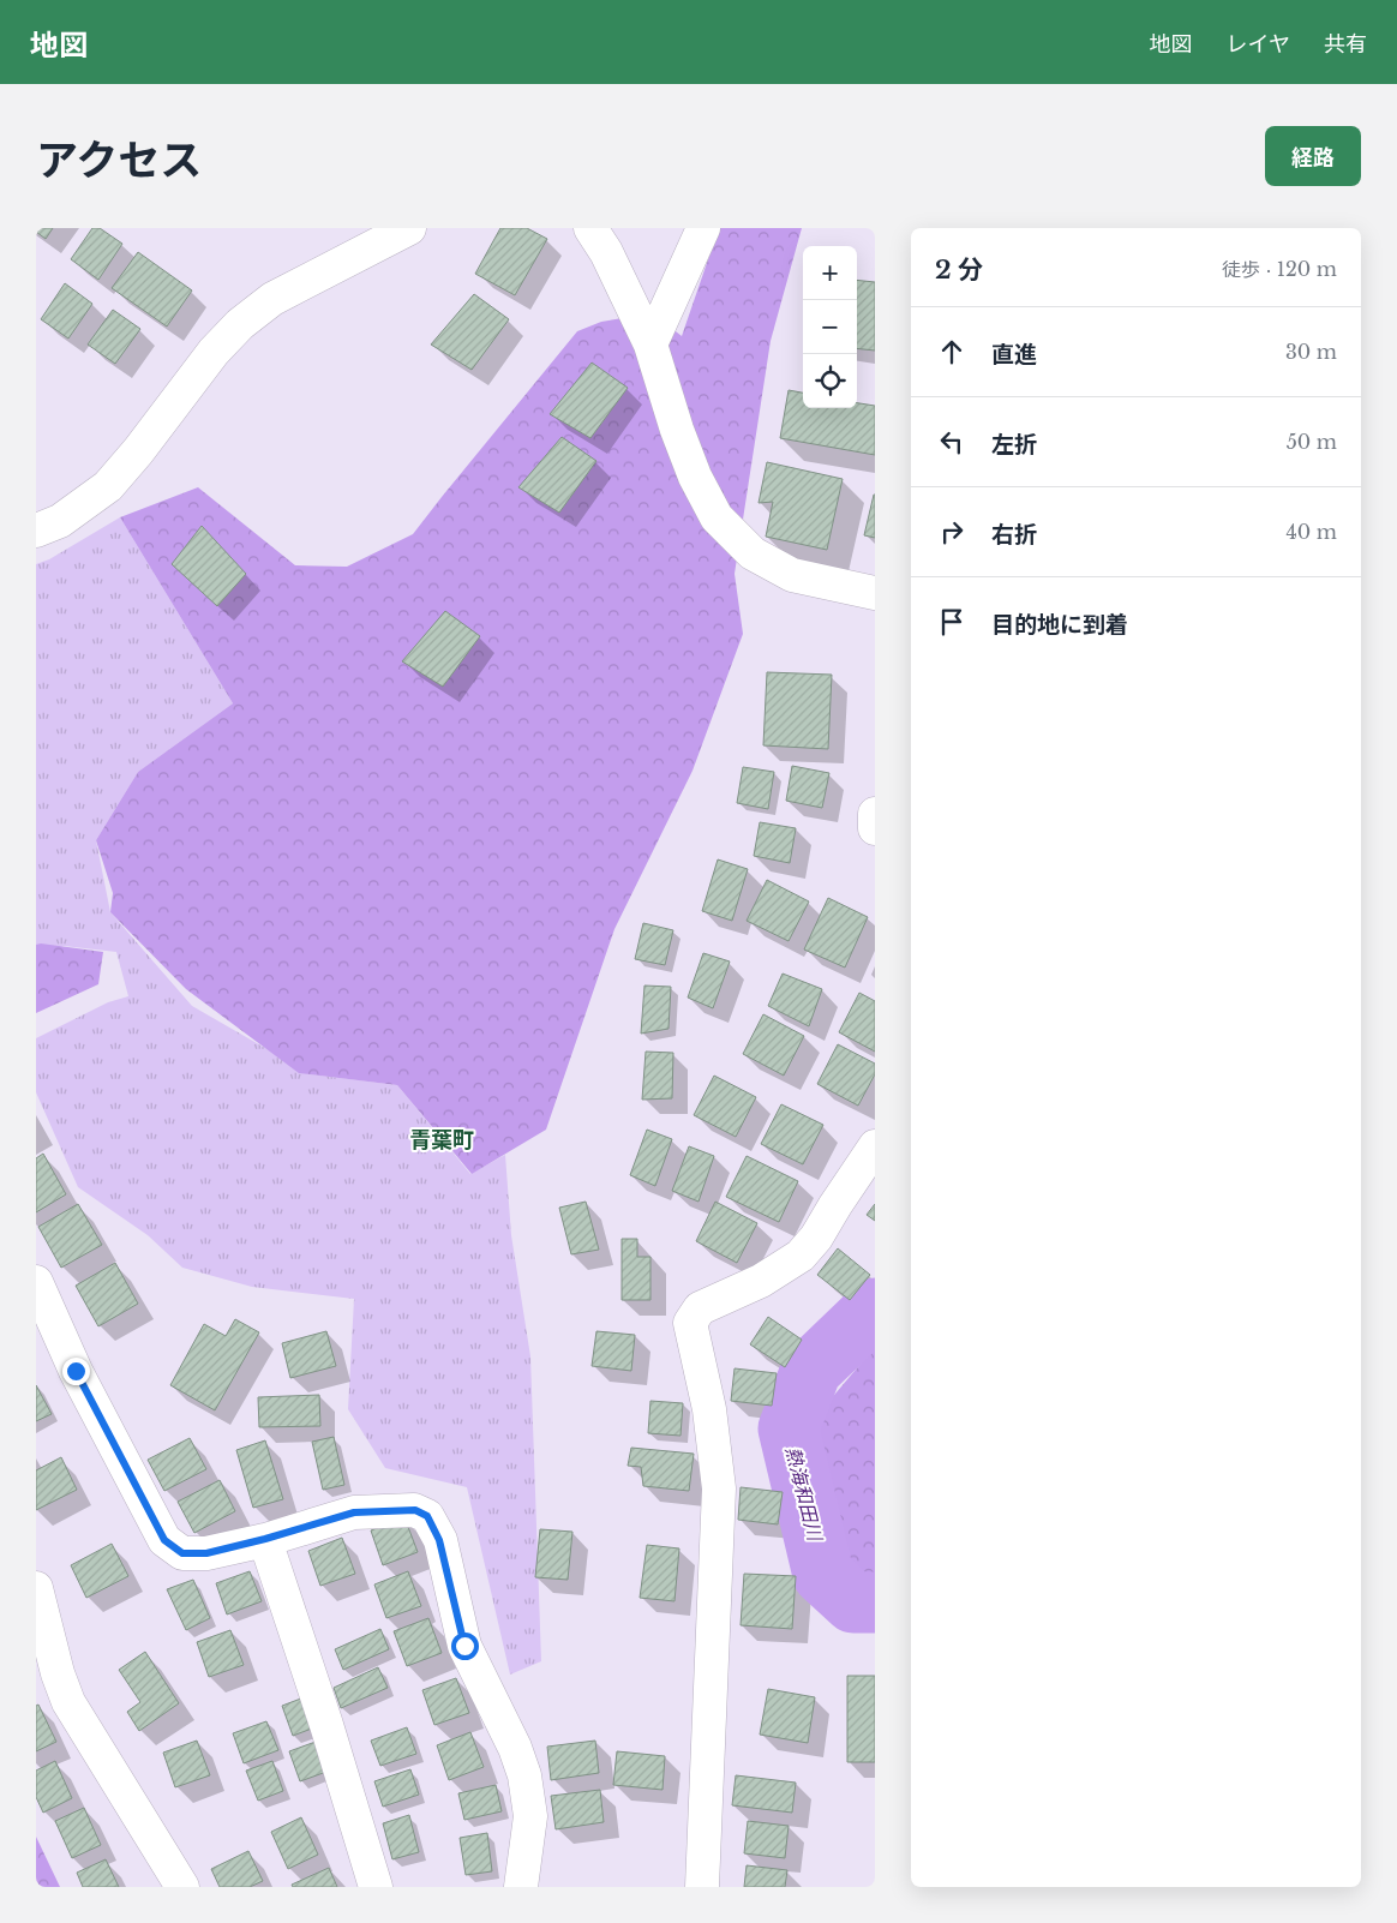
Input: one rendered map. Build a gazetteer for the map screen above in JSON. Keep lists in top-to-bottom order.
{
  "districts": ["青葉町"],
  "water": ["熱海和田川"],
  "page": {
    "header": "地図",
    "nav": ["地図", "レイヤ", "共有"],
    "title": "アクセス",
    "buttons": "経路",
    "heading": ["2 分", "徒歩 · 120 m"],
    "map_buttons": ["+", "−"],
    "list": [
      ["直進", "30 m"],
      ["左折", "50 m"],
      ["右折", "40 m"],
      "目的地に到着"
    ]
  }
}
